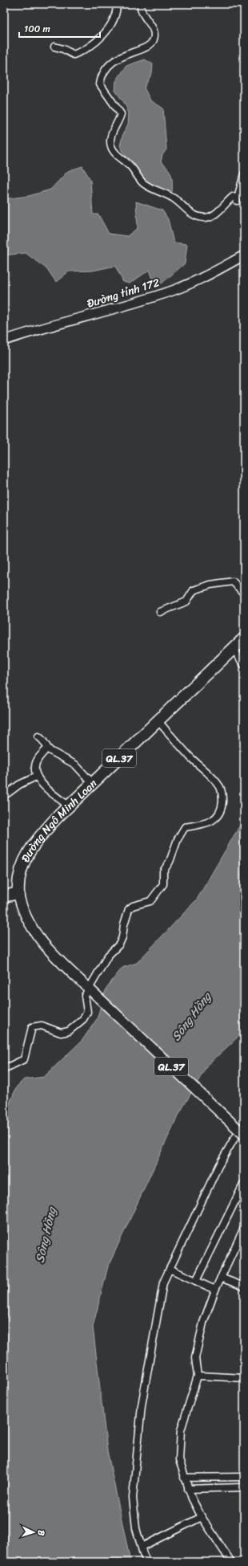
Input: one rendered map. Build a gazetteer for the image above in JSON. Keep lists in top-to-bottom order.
{
  "streets": {
    "highway": ["QL.37", "Đường Ngô Minh Loan"],
    "main road": ["Đường tỉnh 172"]
  },
  "water": ["Sông Hồng"],
  "scale_bar": "100 m",
  "north": "right"
}
